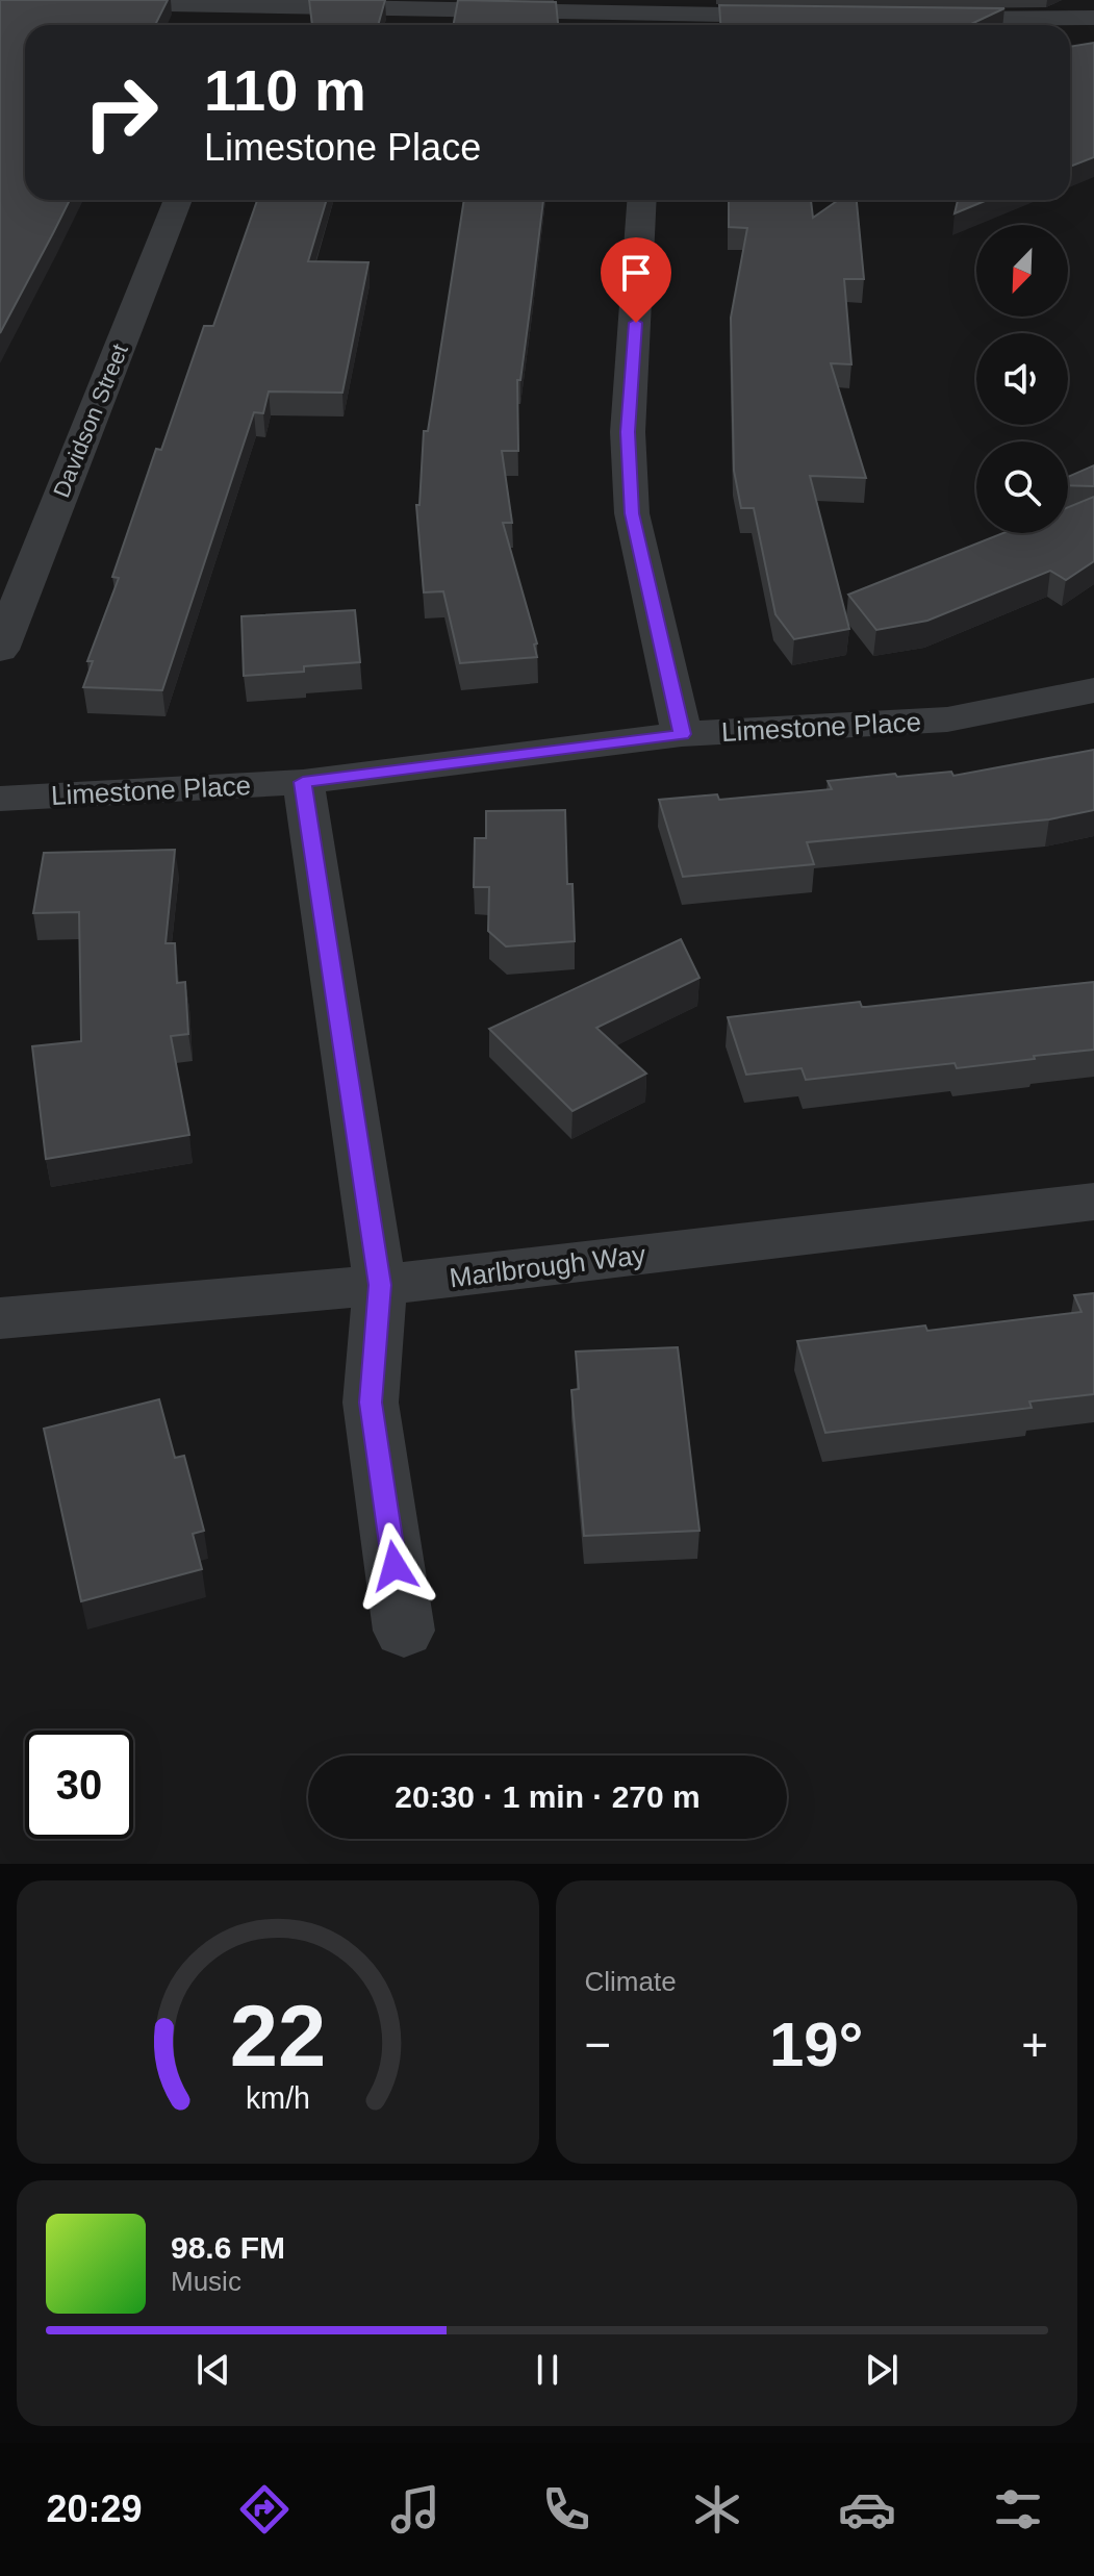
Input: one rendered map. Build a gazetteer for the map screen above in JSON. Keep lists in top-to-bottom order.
{
  "streets": {
    "street": ["Davidson Street", "Limestone Place", "Marlbrough Way"]
  },
  "north": "bottom left",
  "page": {
    "turn": ["110 m", "Limestone Place"],
    "limit": "30",
    "trip": "20:30 · 1 min · 270 m",
    "tile": "Climate",
    "heat": ["−", "19°", "+"],
    "song": ["98.6 FM", "Music"],
    "tabs": "20:29",
    "gauge": ["22", "km/h"]
  }
}
